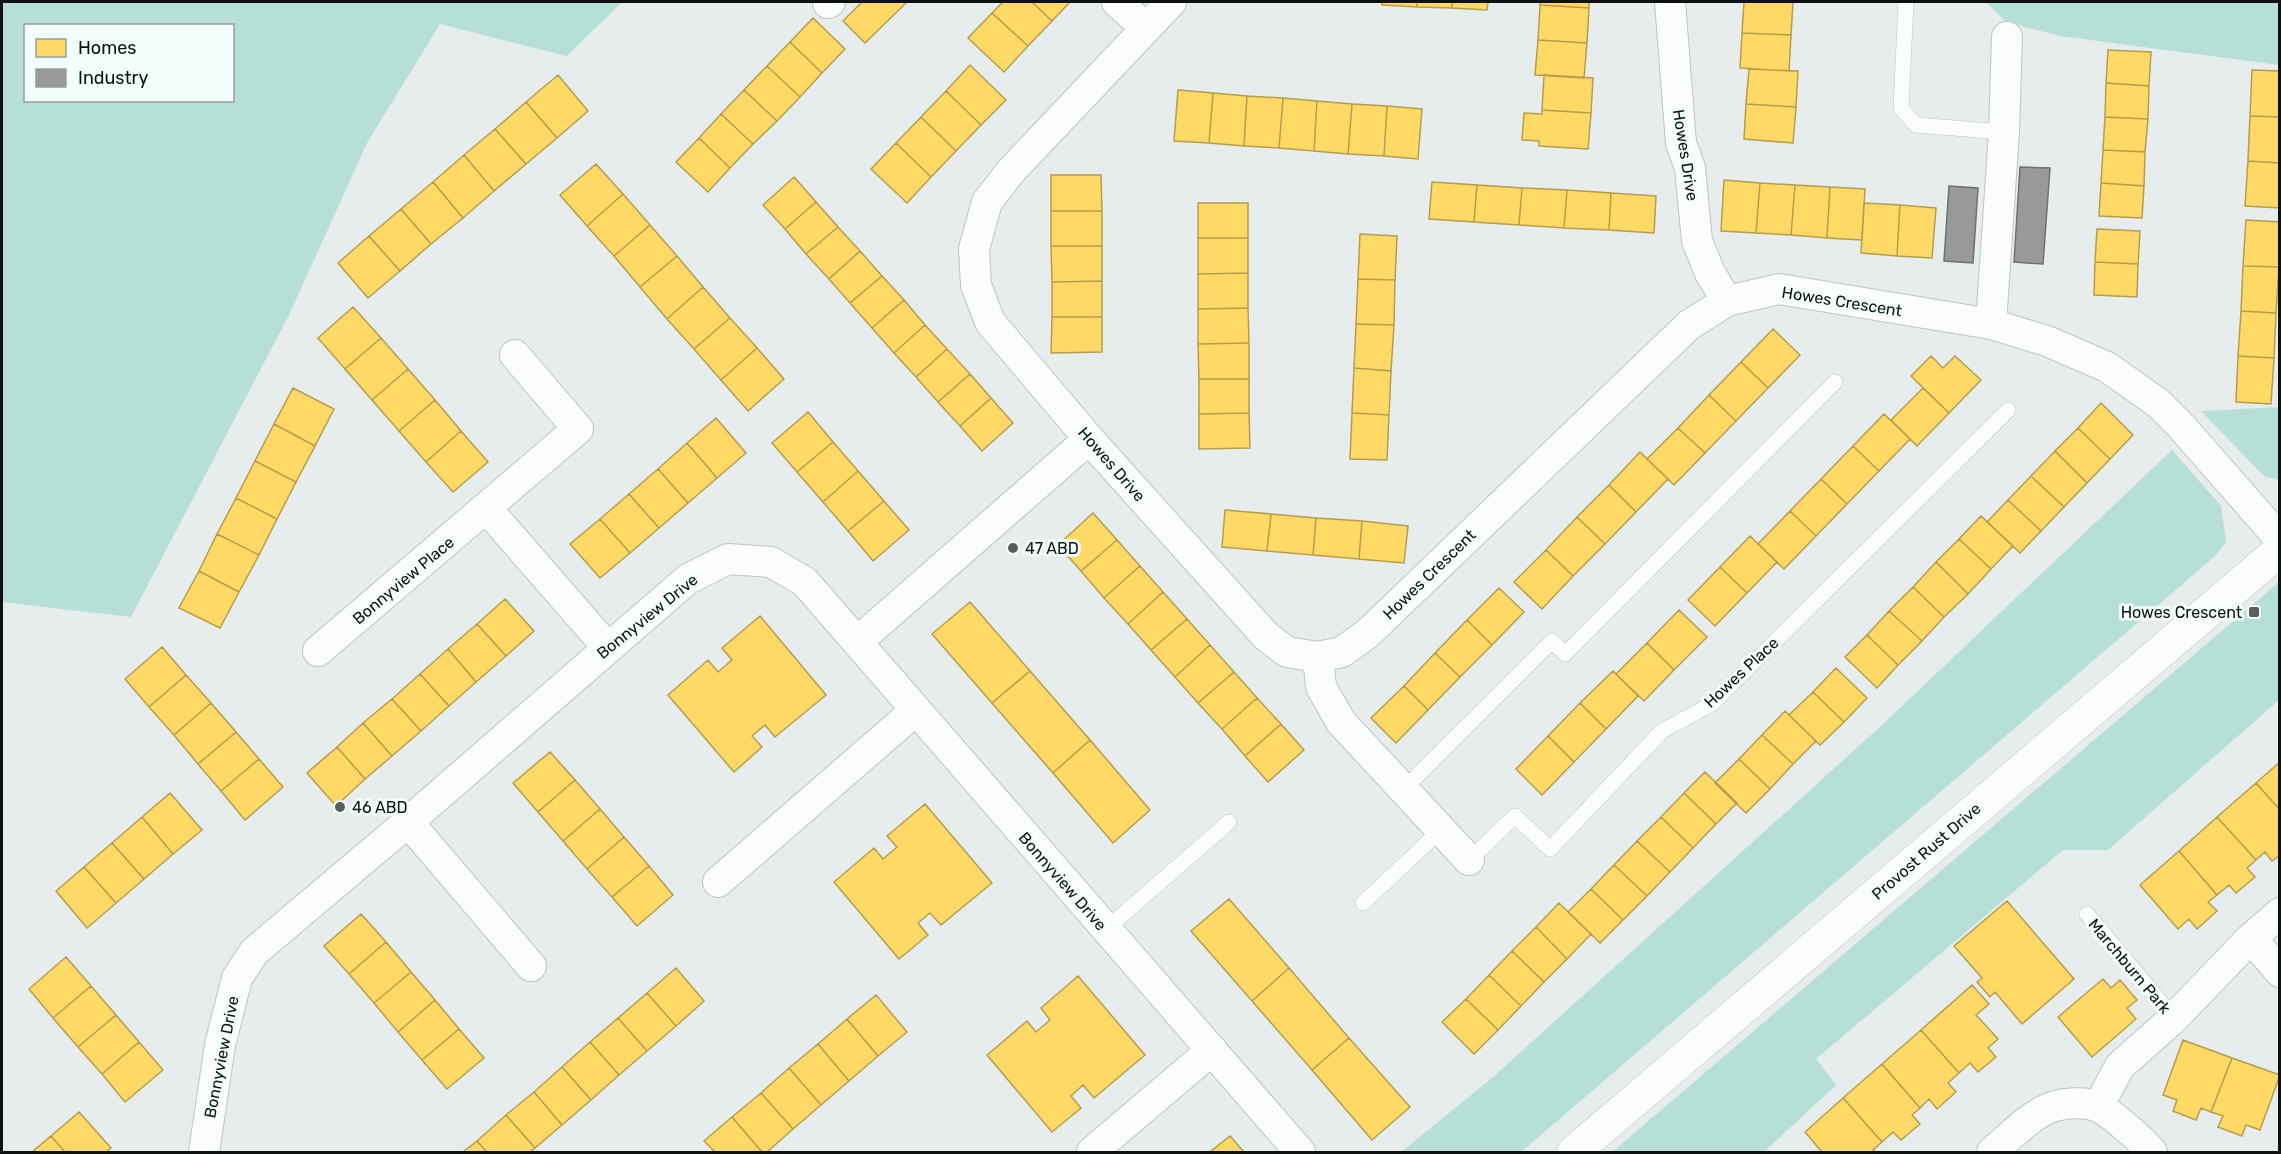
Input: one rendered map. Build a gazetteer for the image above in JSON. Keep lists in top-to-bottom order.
{
  "streets": {
    "street": [
      "Howes Drive",
      "Howes Crescent",
      "Bonnyview Place",
      "Bonnyview Drive",
      "Provost Rust Drive",
      "Marchburn Park"
    ],
    "lane": ["Howes Place"]
  },
  "crossings": [
    ["Howes Drive", "Howes Crescent"]
  ],
  "places": {
    "other": ["47 ABD", "46 ABD"],
    "transit": ["Howes Crescent"]
  },
  "legend": ["Homes", "Industry"]
}
